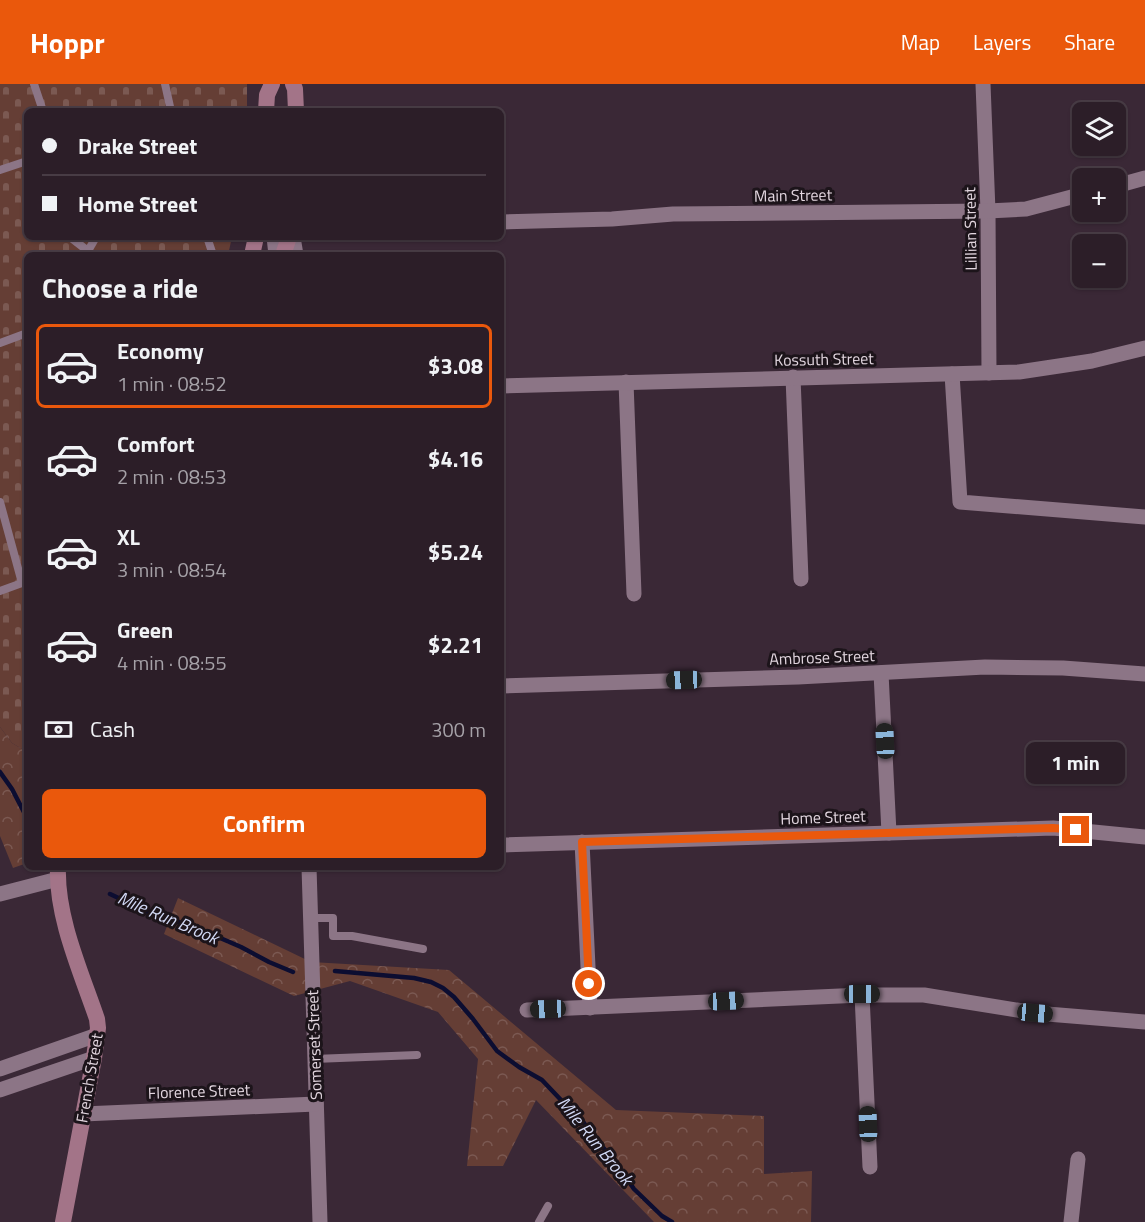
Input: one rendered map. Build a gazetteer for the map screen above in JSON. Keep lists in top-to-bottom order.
{
  "streets": {
    "main road": ["French Street"],
    "street": [
      "Main Street",
      "Lillian Street",
      "Kossuth Street",
      "Ambrose Street",
      "Home Street",
      "Somerset Street",
      "Florence Street"
    ]
  },
  "crossings": [
    ["Main Street", "Lillian Street"],
    ["Lillian Street", "Kossuth Street"],
    ["Somerset Street", "Florence Street"],
    ["French Street", "Florence Street"]
  ],
  "water": ["Mile Run Brook"],
  "page": {
    "header": "Hoppr",
    "nav": ["Map", "Layers", "Share"],
    "map_buttons": ["+", "−"],
    "banner": ["Drake Street", "Home Street"],
    "heading": "Choose a ride",
    "list": [
      {
        "name": "Economy",
        "note": "1 min · 08:52",
        "value": "$3.08"
      },
      {
        "name": "Comfort",
        "note": "2 min · 08:53",
        "value": "$4.16"
      },
      {
        "name": "XL",
        "note": "3 min · 08:54",
        "value": "$5.24"
      },
      {
        "name": "Green",
        "note": "4 min · 08:55",
        "value": "$2.21"
      }
    ],
    "pay": ["Cash", "300 m"],
    "bubble": "1 min",
    "buttons": "Confirm"
  }
}
